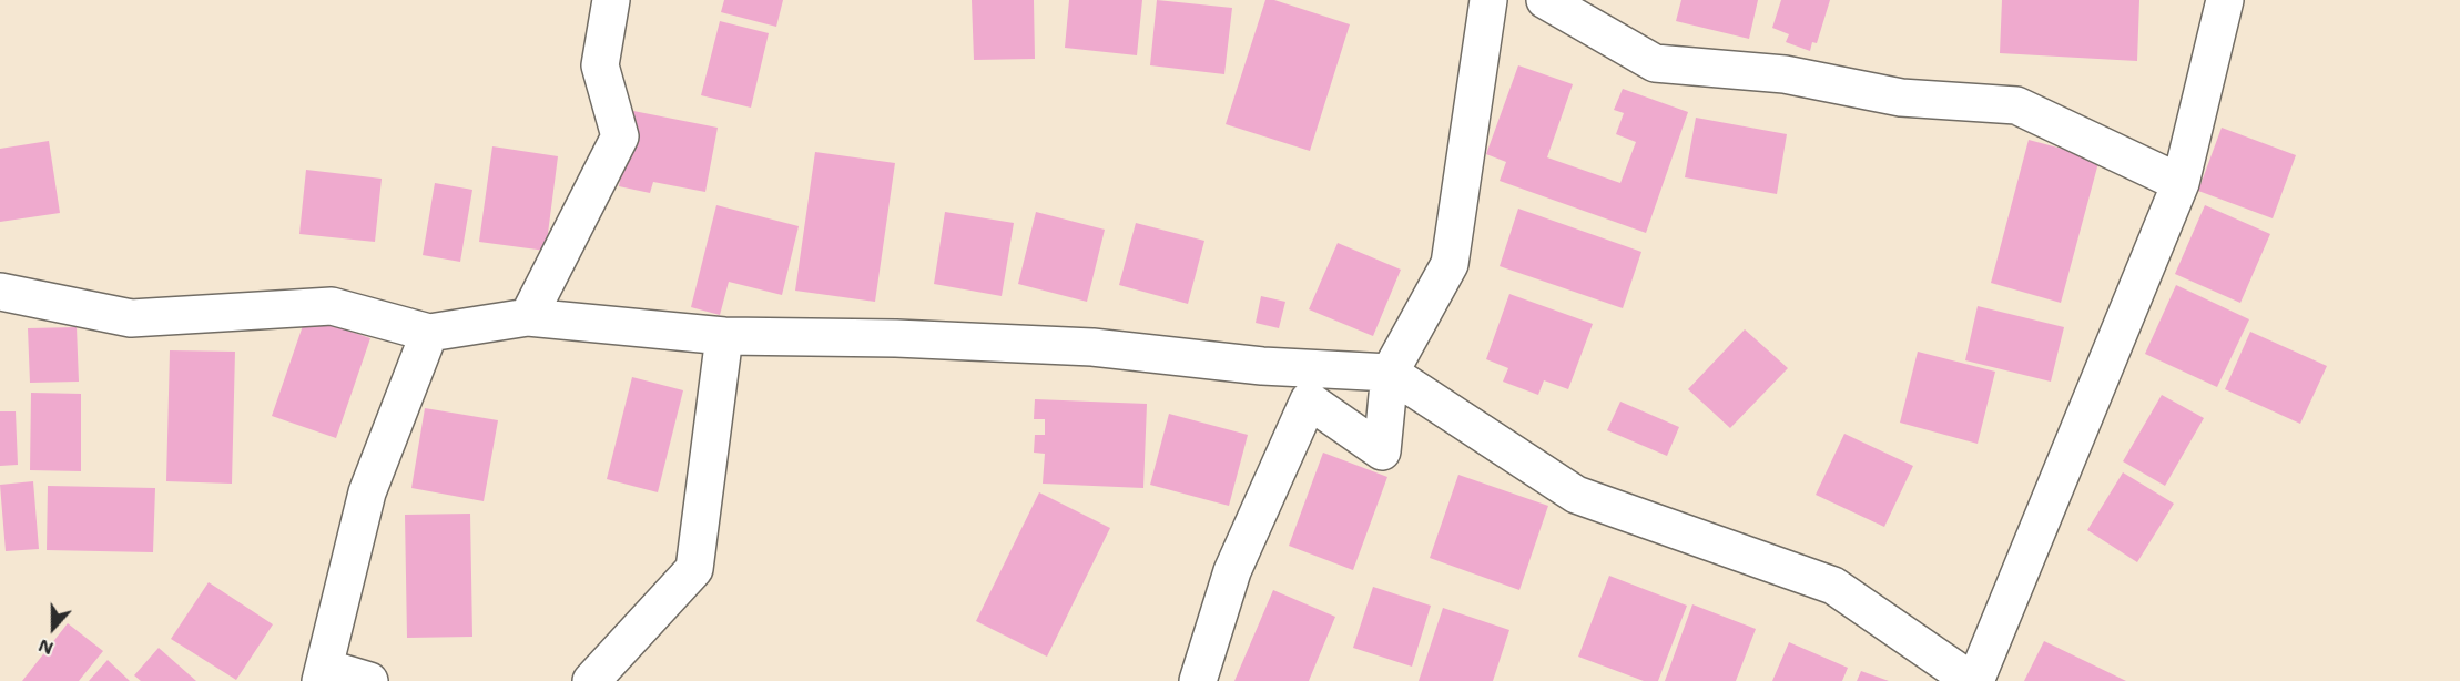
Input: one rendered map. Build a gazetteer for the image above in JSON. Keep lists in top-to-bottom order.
{
  "north": "bottom"
}
